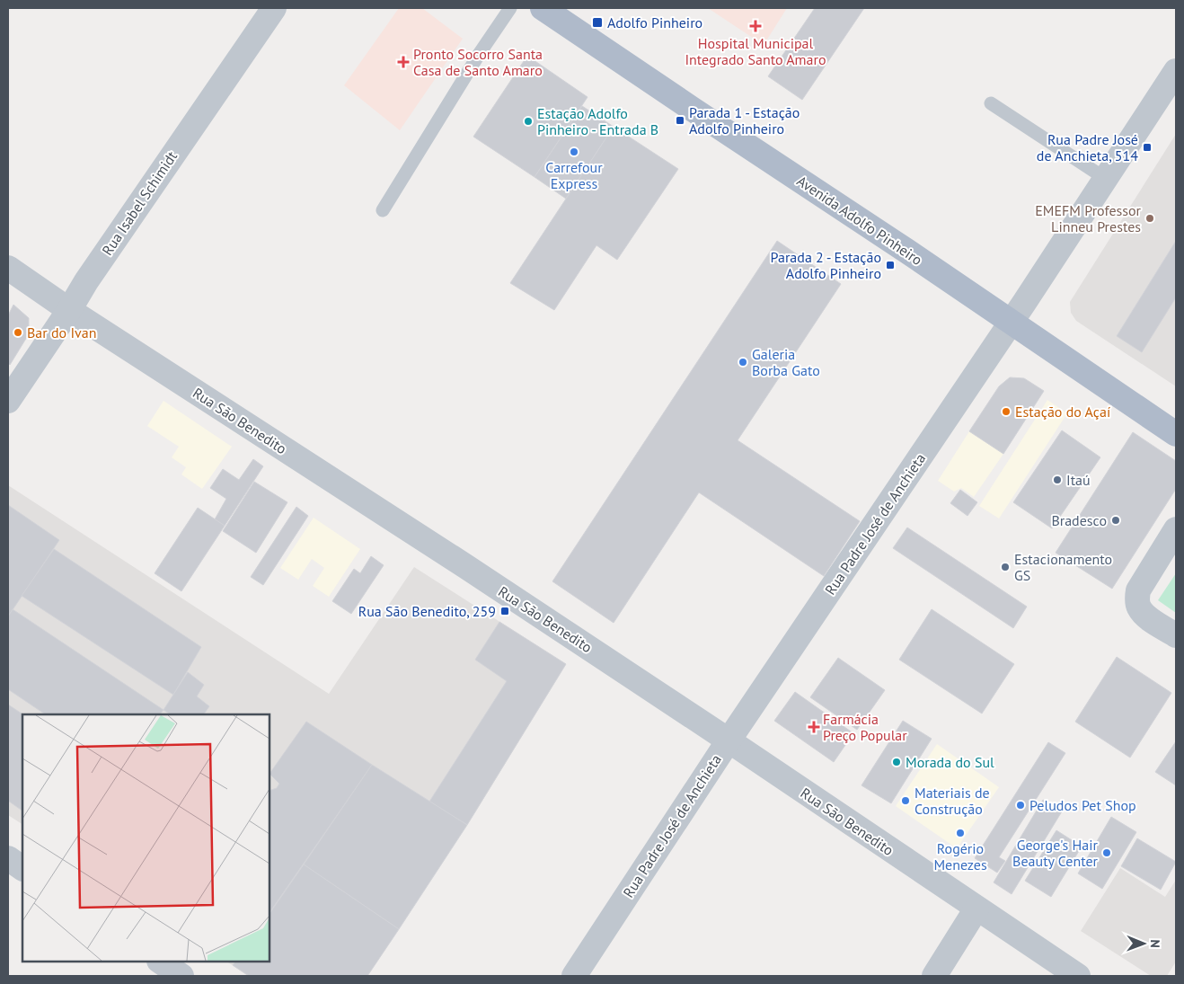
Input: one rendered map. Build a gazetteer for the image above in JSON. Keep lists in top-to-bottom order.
{
  "streets": {
    "main road": ["Avenida Adolfo Pinheiro"],
    "street": ["Rua Isabel Schimidt", "Rua São Benedito", "Rua Padre José de Anchieta"]
  },
  "crossings": [
    ["Rua Isabel Schimidt", "Rua São Benedito"],
    ["Avenida Adolfo Pinheiro", "Rua Padre José de Anchieta"],
    ["Rua São Benedito", "Rua Padre José de Anchieta"]
  ],
  "places": {
    "transit": [
      "Adolfo Pinheiro",
      "Parada 1 - Estação Adolfo Pinheiro",
      "Rua Padre José de Anchieta, 514",
      "Parada 2 - Estação Adolfo Pinheiro",
      "Rua São Benedito, 259"
    ],
    "health": ["Hospital Municipal Integrado Santo Amaro", "Pronto Socorro Santa Casa de Santo Amaro", "Farmácia Preço Popular"],
    "other": [
      "Estação Adolfo Pinheiro - Entrada B",
      "Carrefour Express",
      "EMEFM Professor Linneu Prestes",
      "Bar do Ivan",
      "Galeria Borba Gato",
      "Estação do Açaí",
      "Itaú",
      "Bradesco",
      "Estacionamento GS",
      "Morada do Sul",
      "Materiais de Construção",
      "Peludos Pet Shop",
      "Rogério Menezes",
      "George's Hair Beauty Center"
    ]
  },
  "north": "right"
}
